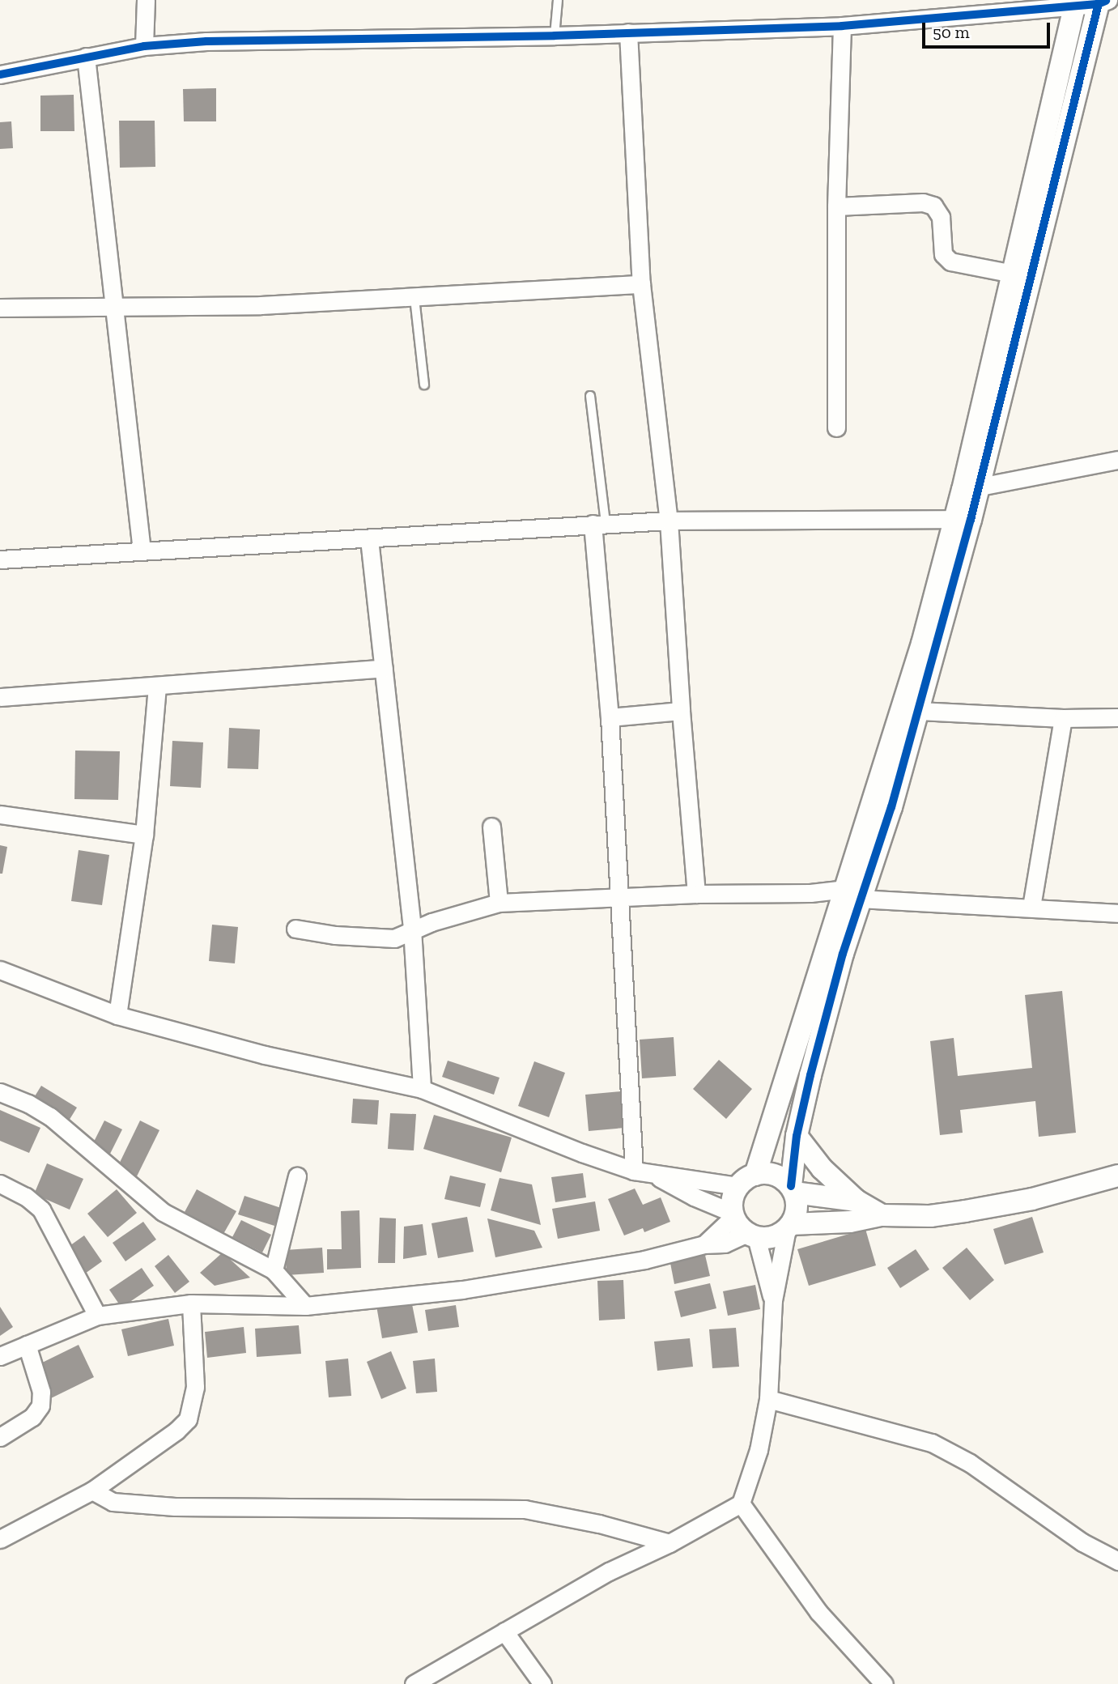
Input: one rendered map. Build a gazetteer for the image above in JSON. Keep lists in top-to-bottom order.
{
  "scale_bar": "50 m"
}
